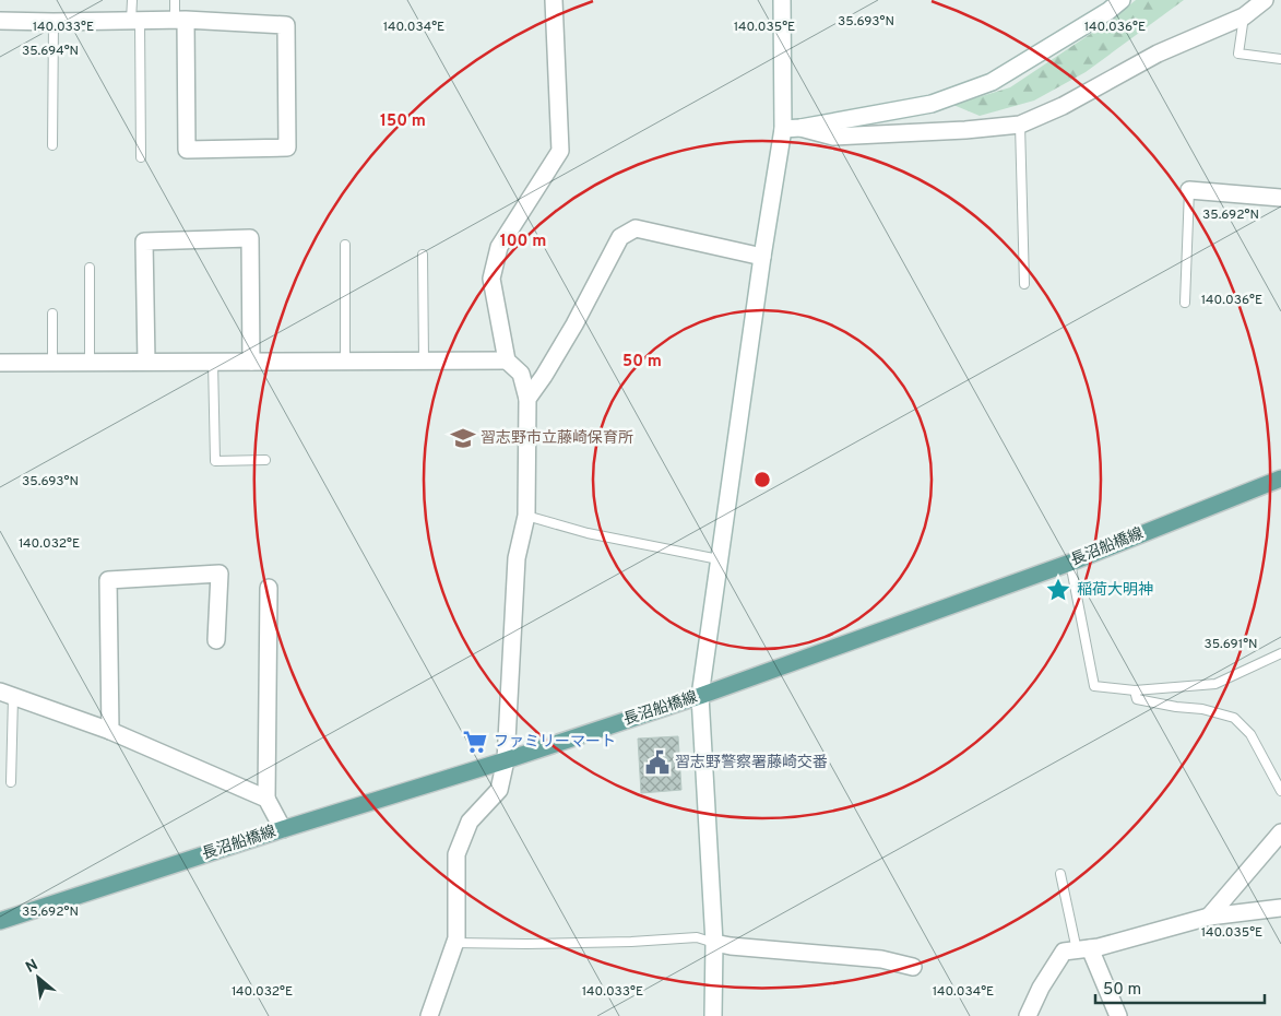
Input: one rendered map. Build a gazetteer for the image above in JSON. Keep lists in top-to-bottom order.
{
  "streets": {
    "main road": ["長沼船橋線"]
  },
  "places": {
    "school or university": ["習志野市立藤崎保育所"],
    "place": ["稲荷大明神"],
    "supermarket": ["ファミリーマート"],
    "public building": ["習志野警察署藤崎交番"]
  },
  "scale_bar": "50 m",
  "north": "top left",
  "coordinates": [
    "35.693°N",
    "140.033°E",
    "140.034°E",
    "140.035°E",
    "140.036°E",
    "35.694°N",
    "35.692°N",
    "140.032°E",
    "35.691°N"
  ],
  "rings": ["150 m", "100 m", "50 m"]
}
